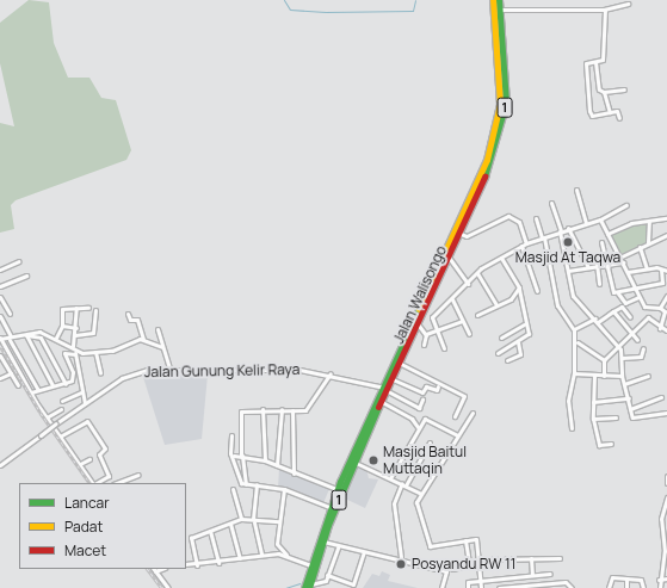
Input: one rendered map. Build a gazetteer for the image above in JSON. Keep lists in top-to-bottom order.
{
  "streets": {
    "highway": ["1", "Jalan Walisongo"],
    "street": ["Jalan Gunung Kelir Raya"]
  },
  "crossings": [
    ["Jalan Walisongo", "Jalan Gunung Kelir Raya"]
  ],
  "places": ["Masjid At Taqwa", "Masjid Baitul Muttaqin", "Posyandu RW 11"],
  "legend": ["Lancar", "Padat", "Macet"]
}
